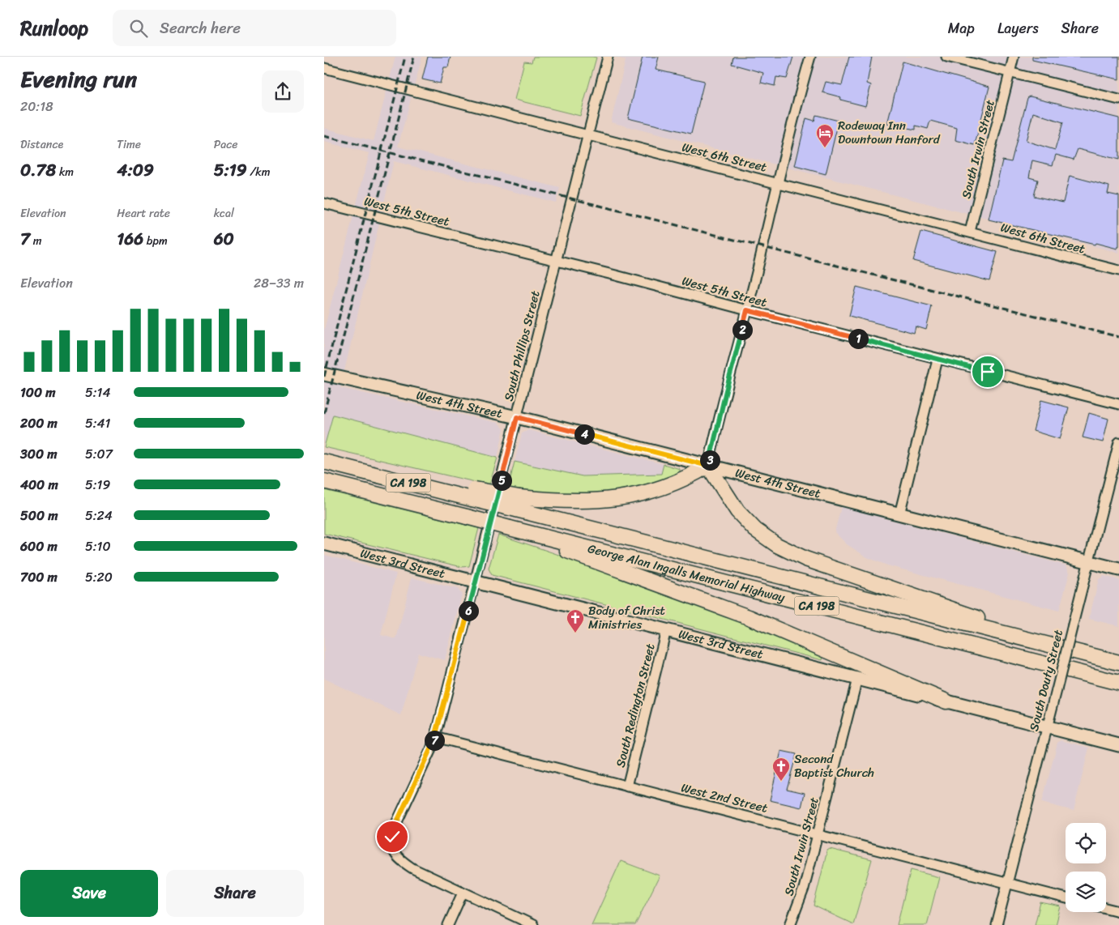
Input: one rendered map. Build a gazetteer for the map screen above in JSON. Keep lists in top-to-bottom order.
{
  "streets": {
    "highway": ["CA 198", "George Alan Ingalls Memorial Highway"],
    "main road": ["West 4th Street", "West 3rd Street"],
    "street": [
      "South Irwin Street",
      "West 6th Street",
      "West 5th Street",
      "South Phillips Street",
      "South Douty Street",
      "South Redington Street",
      "West 2nd Street"
    ]
  },
  "crossings": [
    ["South Irwin Street", "West 6th Street"],
    ["South Irwin Street", "West 3rd Street"],
    ["South Irwin Street", "West 2nd Street"],
    ["West 6th Street", "South Phillips Street"],
    ["West 5th Street", "South Phillips Street"],
    ["South Phillips Street", "West 4th Street"],
    ["South Phillips Street", "West 3rd Street"],
    ["South Phillips Street", "West 2nd Street"],
    ["West 4th Street", "South Douty Street"],
    ["West 3rd Street", "South Douty Street"],
    ["West 3rd Street", "South Redington Street"],
    ["South Douty Street", "West 2nd Street"],
    ["South Redington Street", "West 2nd Street"]
  ],
  "places": {
    "hotel": ["Rodeway Inn Downtown Hanford"],
    "church": ["Body of Christ Ministries", "Second Baptist Church"]
  },
  "page": {
    "header": "Runloop",
    "search": "Search here",
    "nav": ["Map", "Layers", "Share"],
    "heading": ["Evening run", "20:18"],
    "stats": [
      ["Distance", "0.78 km"],
      ["Time", "4:09"],
      ["Pace", "5:19 /km"],
      ["Elevation", "7 m"],
      ["Heart rate", "166 bpm"],
      ["kcal", "60"]
    ],
    "chart": ["Elevation", "28–33 m"],
    "pins": [
      "2",
      "1",
      "4",
      "3",
      "5",
      "6",
      "7"
    ],
    "list": [
      {
        "name": "100 m",
        "note": "5:14"
      },
      {
        "name": "200 m",
        "note": "5:41"
      },
      {
        "name": "300 m",
        "note": "5:07"
      },
      {
        "name": "400 m",
        "note": "5:19"
      },
      {
        "name": "500 m",
        "note": "5:24"
      },
      {
        "name": "600 m",
        "note": "5:10"
      },
      {
        "name": "700 m",
        "note": "5:20"
      }
    ],
    "buttons": ["Save", "Share"]
  }
}
